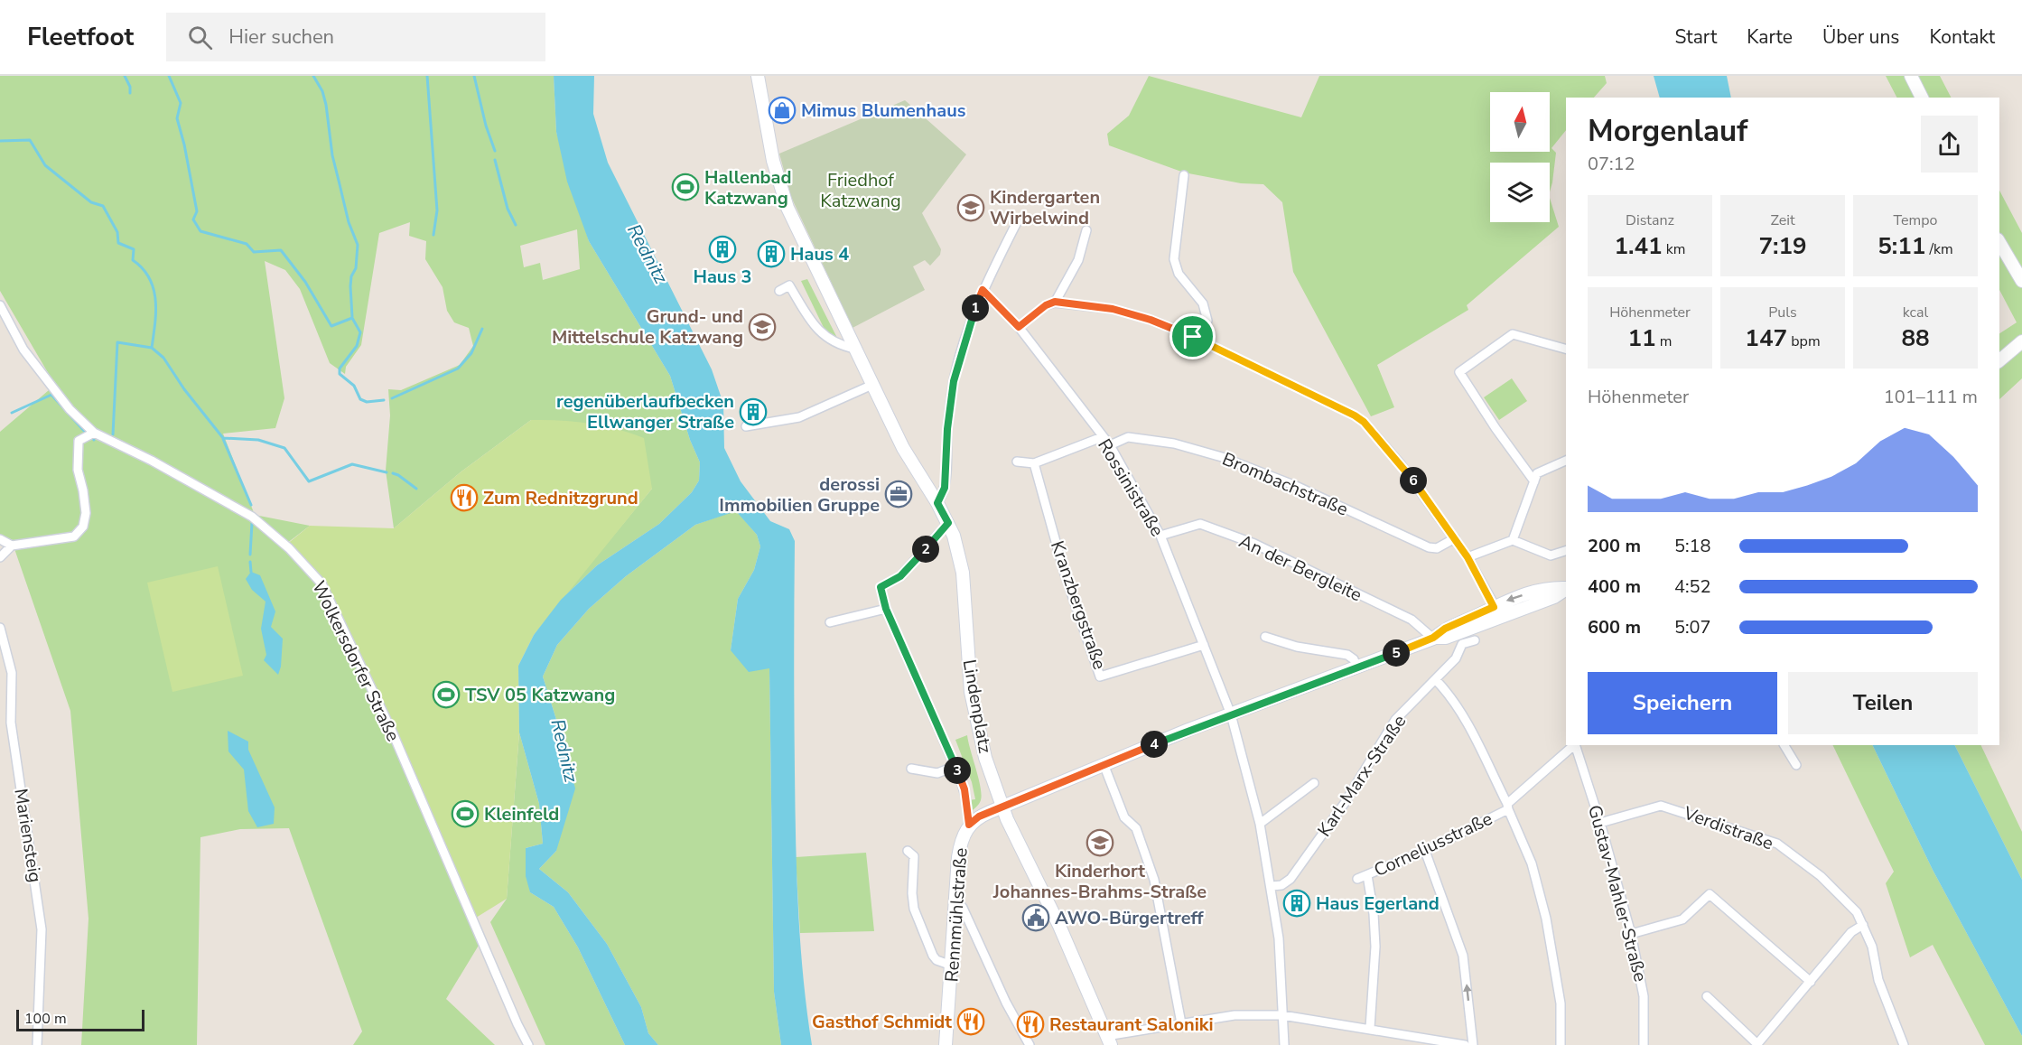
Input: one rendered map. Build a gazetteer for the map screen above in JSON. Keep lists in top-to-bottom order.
{
  "streets": {
    "main road": ["Lindenplatz", "Rennmühlstraße"],
    "street": [
      "Brombachstraße",
      "Rossinistraße",
      "An der Bergleite",
      "Kranzbergstraße",
      "Wolkersdorfer Straße",
      "Karl-Marx-Straße",
      "Verdistraße",
      "Mariensteig",
      "Corneliusstraße",
      "Gustav-Mahler-Straße"
    ]
  },
  "crossings": [
    ["Brombachstraße", "Rossinistraße"],
    ["Rossinistraße", "An der Bergleite"],
    ["Rossinistraße", "Kranzbergstraße"],
    ["Rossinistraße", "Karl-Marx-Straße"],
    ["Rossinistraße", "Rennmühlstraße"],
    ["An der Bergleite", "Rennmühlstraße"],
    ["Lindenplatz", "Rennmühlstraße"],
    ["Verdistraße", "Gustav-Mahler-Straße"]
  ],
  "water": ["Rednitz"],
  "parks": ["Friedhof Katzwang"],
  "places": {
    "shop": ["Mimus Blumenhaus"],
    "sports": ["Hallenbad Katzwang", "TSV 05 Katzwang", "Kleinfeld"],
    "school or university": ["Kindergarten Wirbelwind", "Grund- und Mittelschule Katzwang", "Kinderhort Johannes-Brahms-Straße"],
    "building": [
      "Haus 3",
      "Haus 4",
      "regenüberlaufbecken Ellwanger Straße",
      "Haus Egerland"
    ],
    "office": ["derossi Immobilien Gruppe"],
    "restaurant": ["Zum Rednitzgrund", "Gasthof Schmidt", "Restaurant Saloniki"],
    "public building": ["AWO-Bürgertreff"]
  },
  "scale_bar": "100 m",
  "north": "top",
  "page": {
    "header": "Fleetfoot",
    "search": "Hier suchen",
    "nav": [
      "Start",
      "Karte",
      "Über uns",
      "Kontakt"
    ],
    "heading": ["Morgenlauf", "07:12"],
    "stats": [
      ["Distanz", "1.41 km"],
      ["Zeit", "7:19"],
      ["Tempo", "5:11 /km"],
      ["Höhenmeter", "11 m"],
      ["Puls", "147 bpm"],
      ["kcal", "88"]
    ],
    "pins": [
      "1",
      "6",
      "2",
      "5",
      "4",
      "3"
    ],
    "chart": ["Höhenmeter", "101–111 m"],
    "list": [
      {
        "name": "200 m",
        "note": "5:18"
      },
      {
        "name": "400 m",
        "note": "4:52"
      },
      {
        "name": "600 m",
        "note": "5:07"
      }
    ],
    "buttons": ["Speichern", "Teilen"],
    "scale": "100 m"
  }
}
